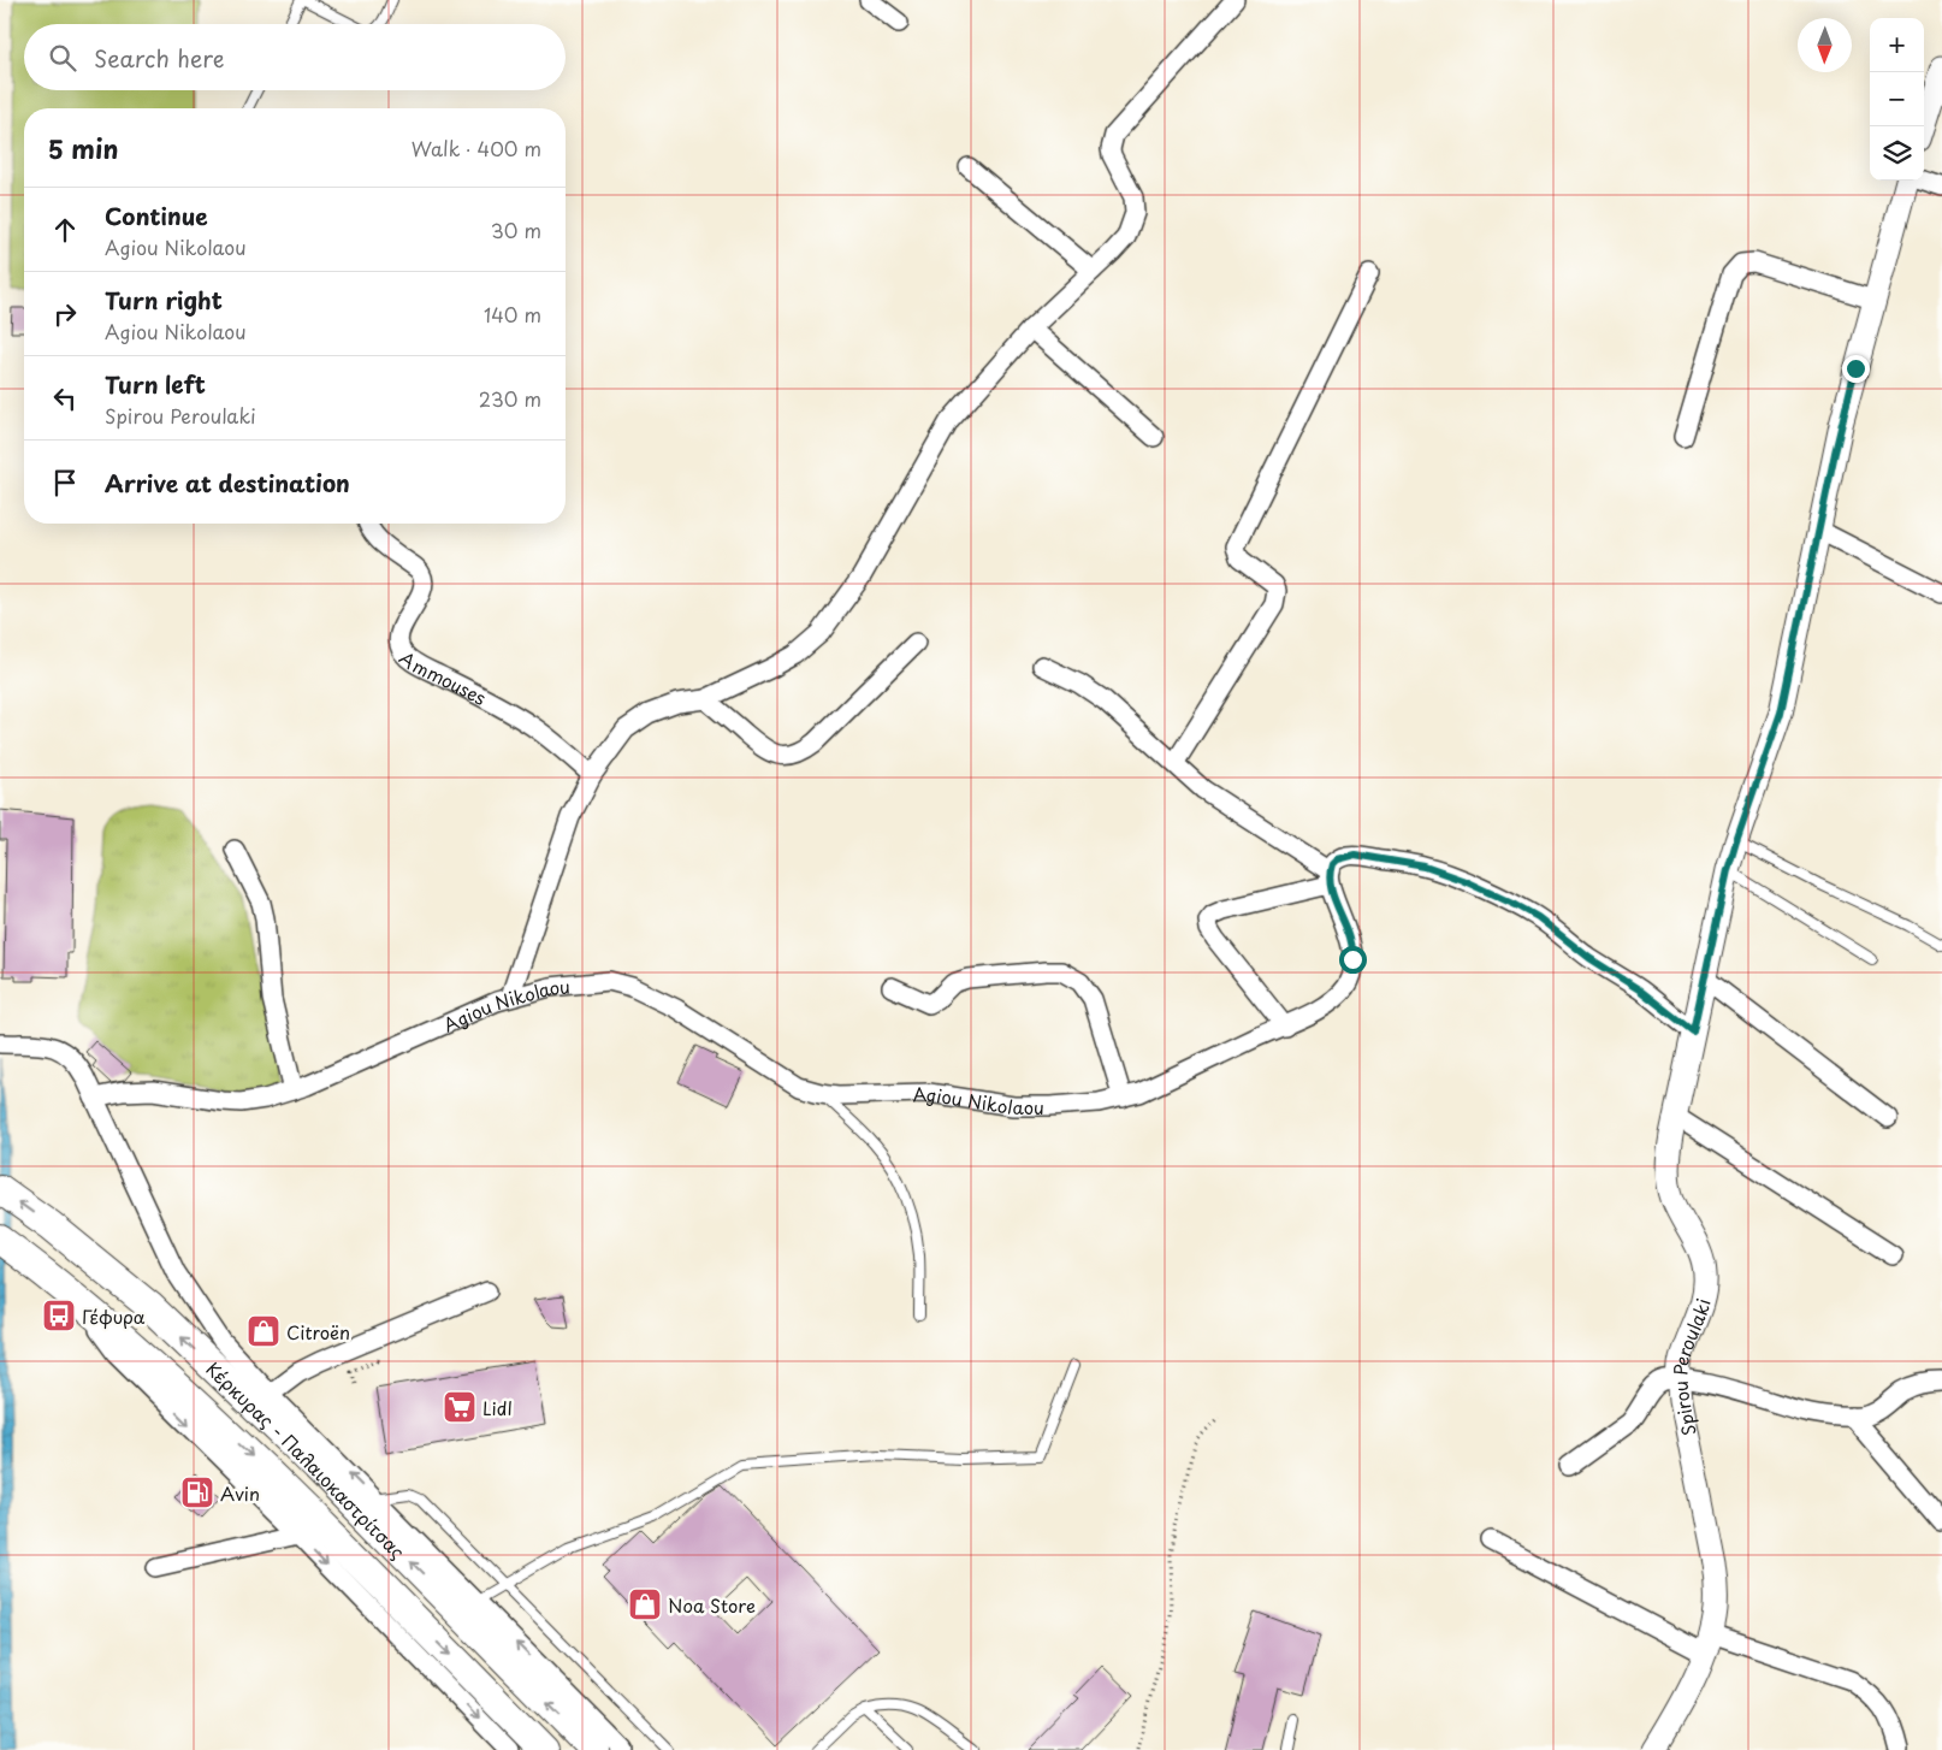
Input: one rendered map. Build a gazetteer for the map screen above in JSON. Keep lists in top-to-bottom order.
{
  "streets": {
    "main road": ["Κέρκυρας - Παλαιοκαστρίτσας"],
    "street": ["Ammouses", "Agiou Nikolaou", "Spirou Peroulaki"]
  },
  "places": {
    "bus stop": ["Γέφυρα"],
    "shop": ["Citroën", "Noa Store"],
    "supermarket": ["Lidl"],
    "fuel station": ["Avin"]
  },
  "north": "bottom",
  "page": {
    "map_buttons": ["+", "−"],
    "search": "Search here",
    "heading": ["5 min", "Walk · 400 m"],
    "list": [
      ["Continue", "Agiou Nikolaou", "30 m"],
      ["Turn right", "Agiou Nikolaou", "140 m"],
      ["Turn left", "Spirou Peroulaki", "230 m"],
      "Arrive at destination"
    ]
  }
}
